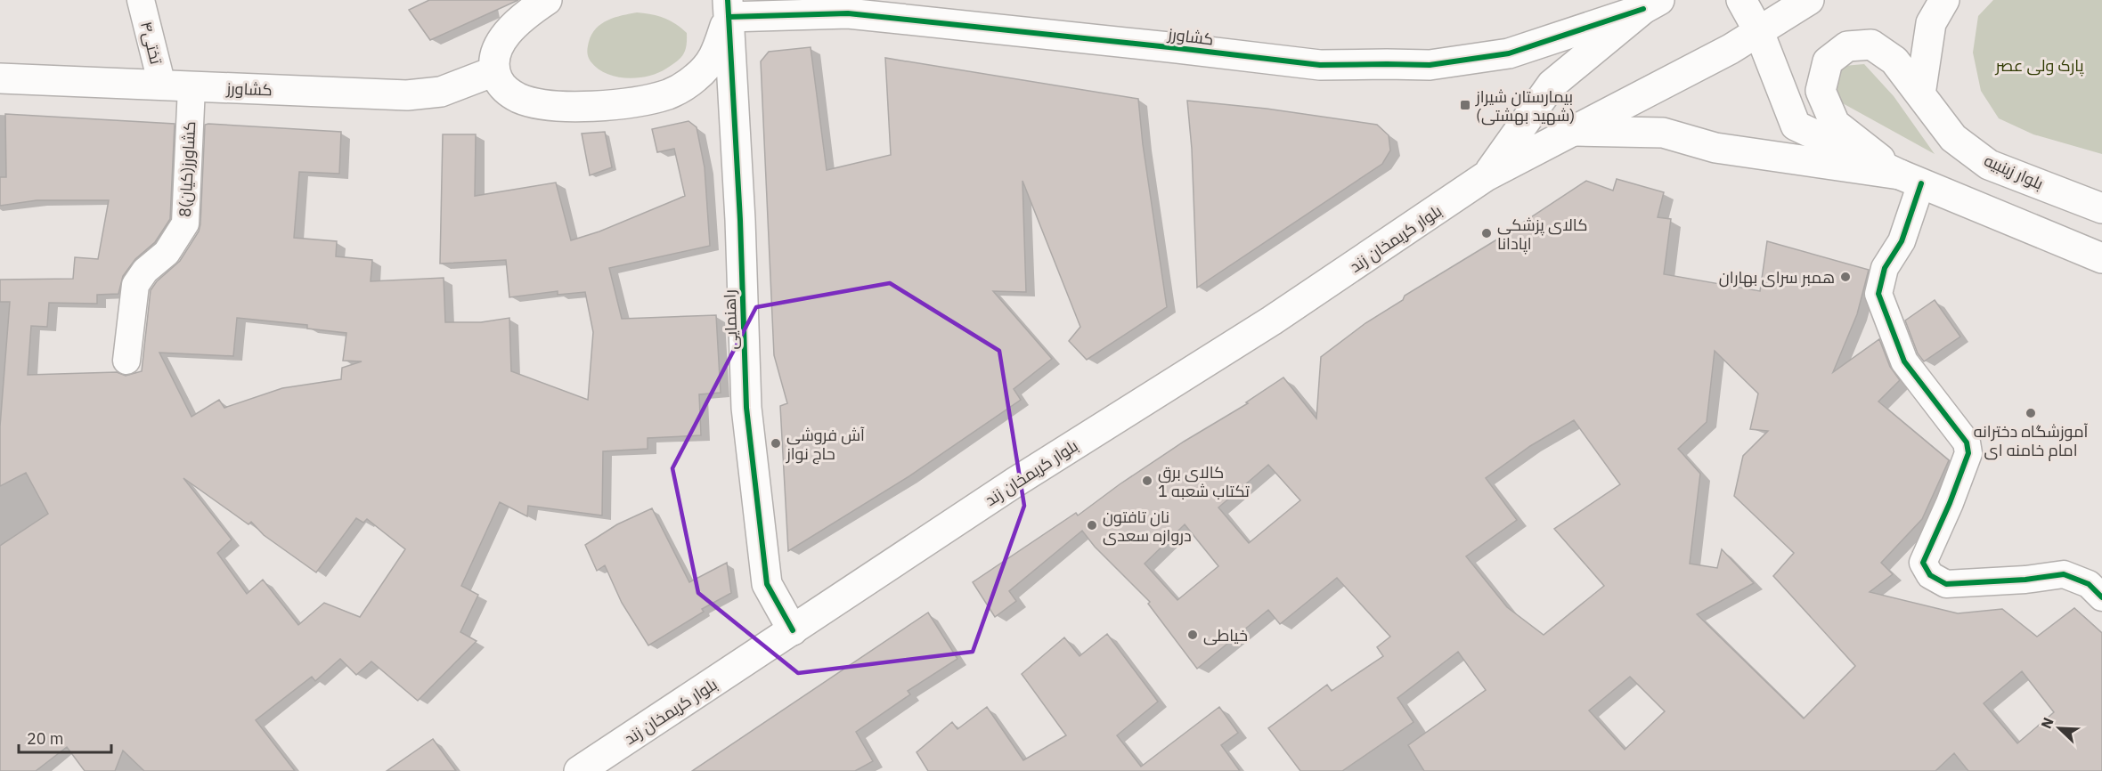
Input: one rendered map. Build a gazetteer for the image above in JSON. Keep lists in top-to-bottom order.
{
  "streets": {
    "main road": [
      "کشاورز",
      "بلوار زینبیه",
      "بلوار کریمخان زند",
      "راهنمایی"
    ],
    "street": ["تختی۴", "8کشاورز(کیان)"]
  },
  "crossings": [
    ["کشاورز", "تختی۴"],
    ["کشاورز", "8کشاورز(کیان)"],
    ["کشاورز", "بلوار کریمخان زند"],
    ["کشاورز", "راهنمایی"],
    ["بلوار کریمخان زند", "راهنمایی"]
  ],
  "parks": ["پارک ولی عصر"],
  "places": {
    "transit": ["بیمارستان شیراز (شهید بهشتی)"],
    "other": [
      "کالای پزشکی اپادانا",
      "همبر سرای بهاران",
      "آموزشگاه دخترانه امام خامنه ای",
      "آش فروشی حاج نواز",
      "کالای برق تکتاب شعبه 1",
      "نان تافتون دروازه سعدی",
      "خیاطی"
    ]
  },
  "scale_bar": "20 m",
  "north": "top left"
}
